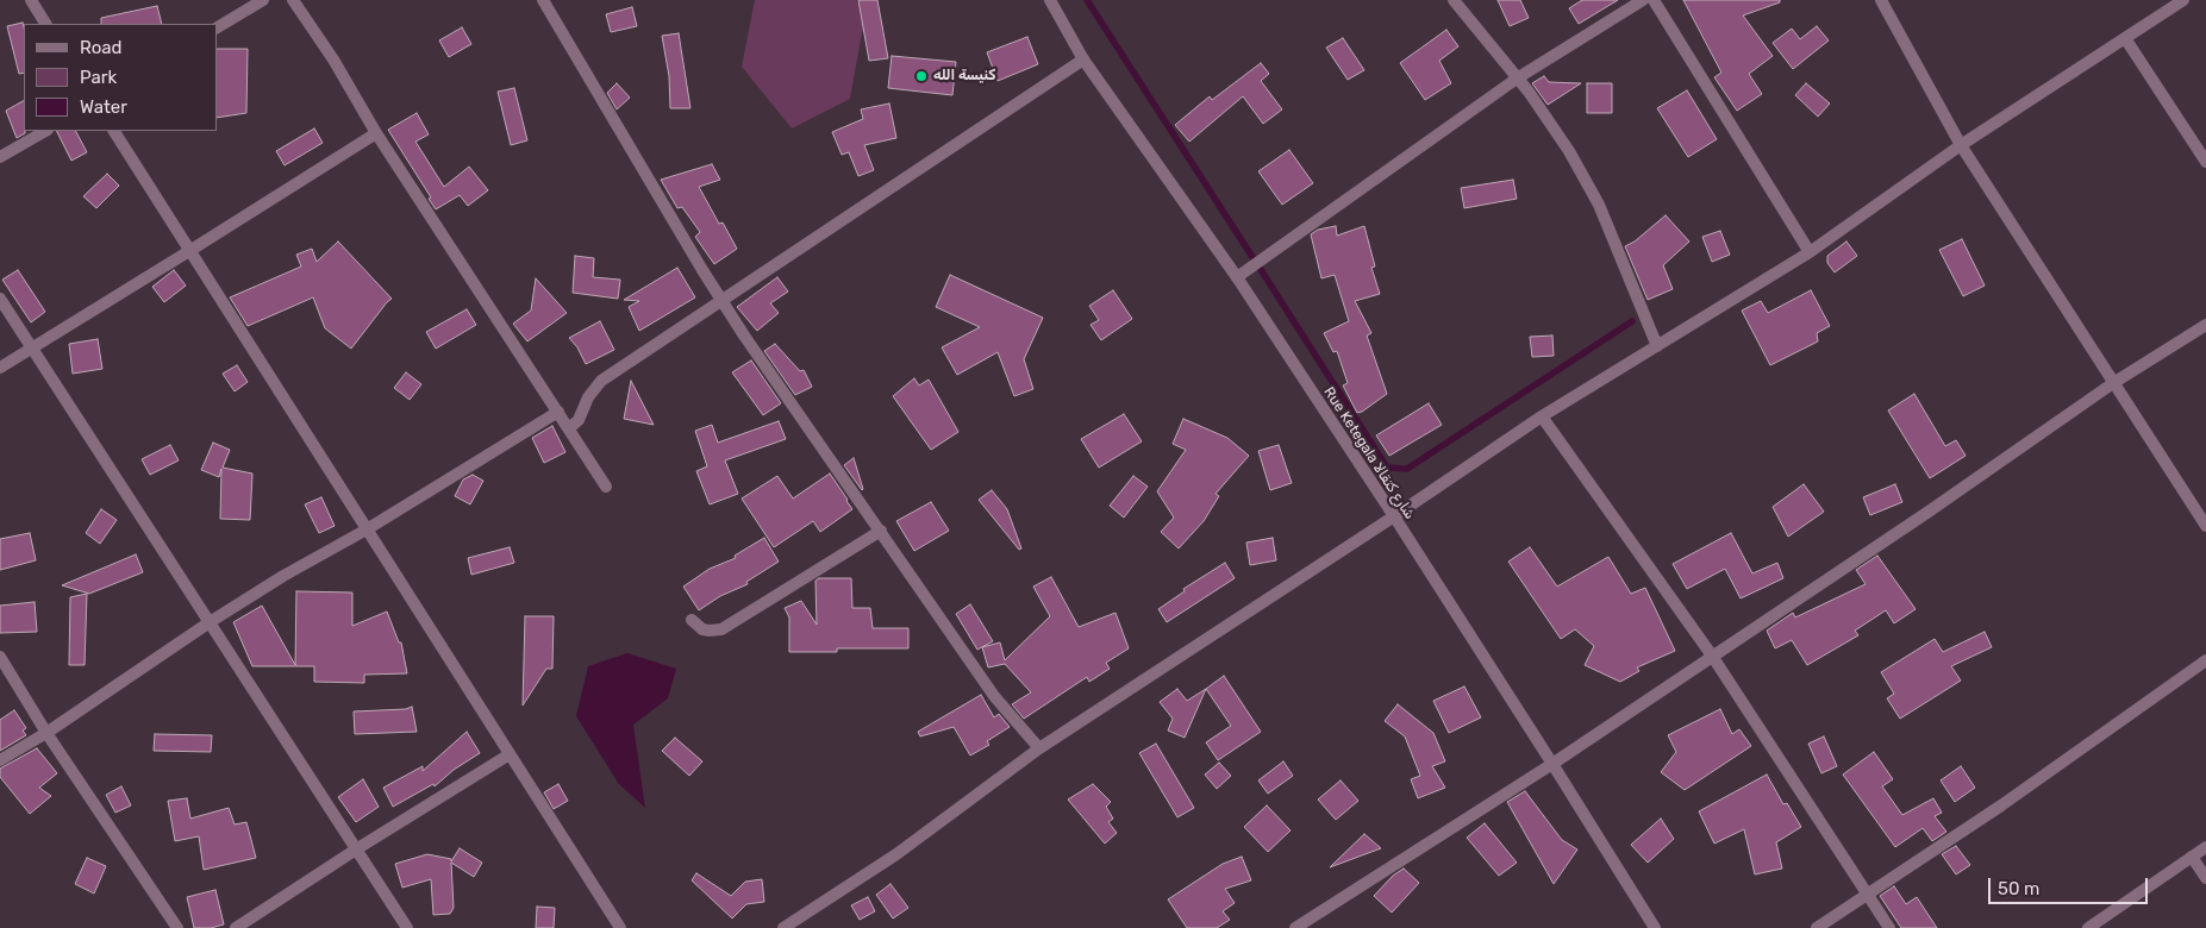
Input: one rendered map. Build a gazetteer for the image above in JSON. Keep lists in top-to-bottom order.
{
  "streets": {
    "street": ["Rue Ketegala شارع كتقالا"]
  },
  "places": ["كنيسة الله"],
  "legend": ["Road", "Park", "Water"],
  "scale_bar": "50 m"
}
